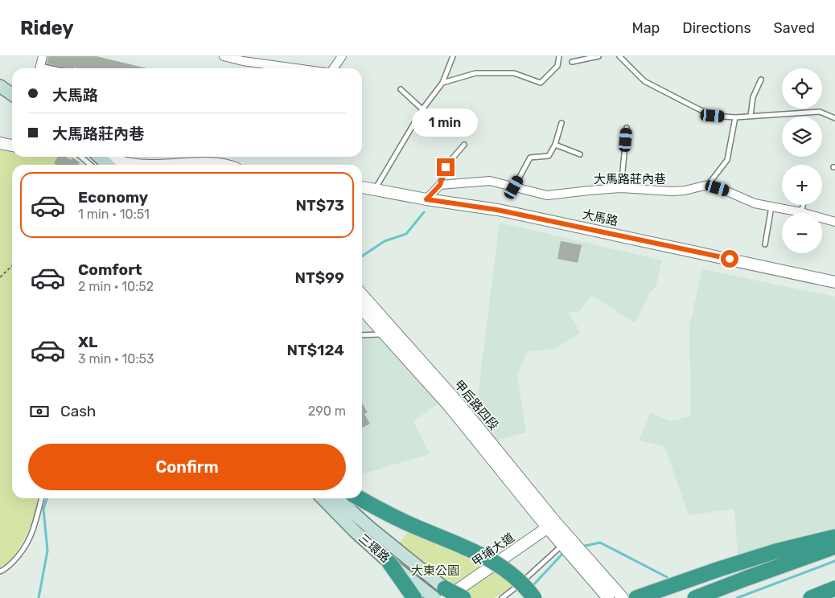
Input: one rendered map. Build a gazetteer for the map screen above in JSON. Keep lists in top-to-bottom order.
{
  "streets": {
    "main road": ["三環路"],
    "street": [
      "大馬路莊內巷",
      "大馬路",
      "甲后路四段",
      "甲埔大道"
    ]
  },
  "crossings": [
    ["甲后路四段", "甲埔大道"],
    ["三環路", "甲埔大道"]
  ],
  "parks": ["大東公園"],
  "page": {
    "header": "Ridey",
    "nav": ["Map", "Directions", "Saved"],
    "map_buttons": ["+", "−"],
    "banner": ["大馬路", "大馬路莊內巷"],
    "bubble": "1 min",
    "list": [
      {
        "name": "Economy",
        "note": "1 min · 10:51",
        "value": "NT$73"
      },
      {
        "name": "Comfort",
        "note": "2 min · 10:52",
        "value": "NT$99"
      },
      {
        "name": "XL",
        "note": "3 min · 10:53",
        "value": "NT$124"
      }
    ],
    "pay": ["Cash", "290 m"],
    "buttons": "Confirm"
  }
}
